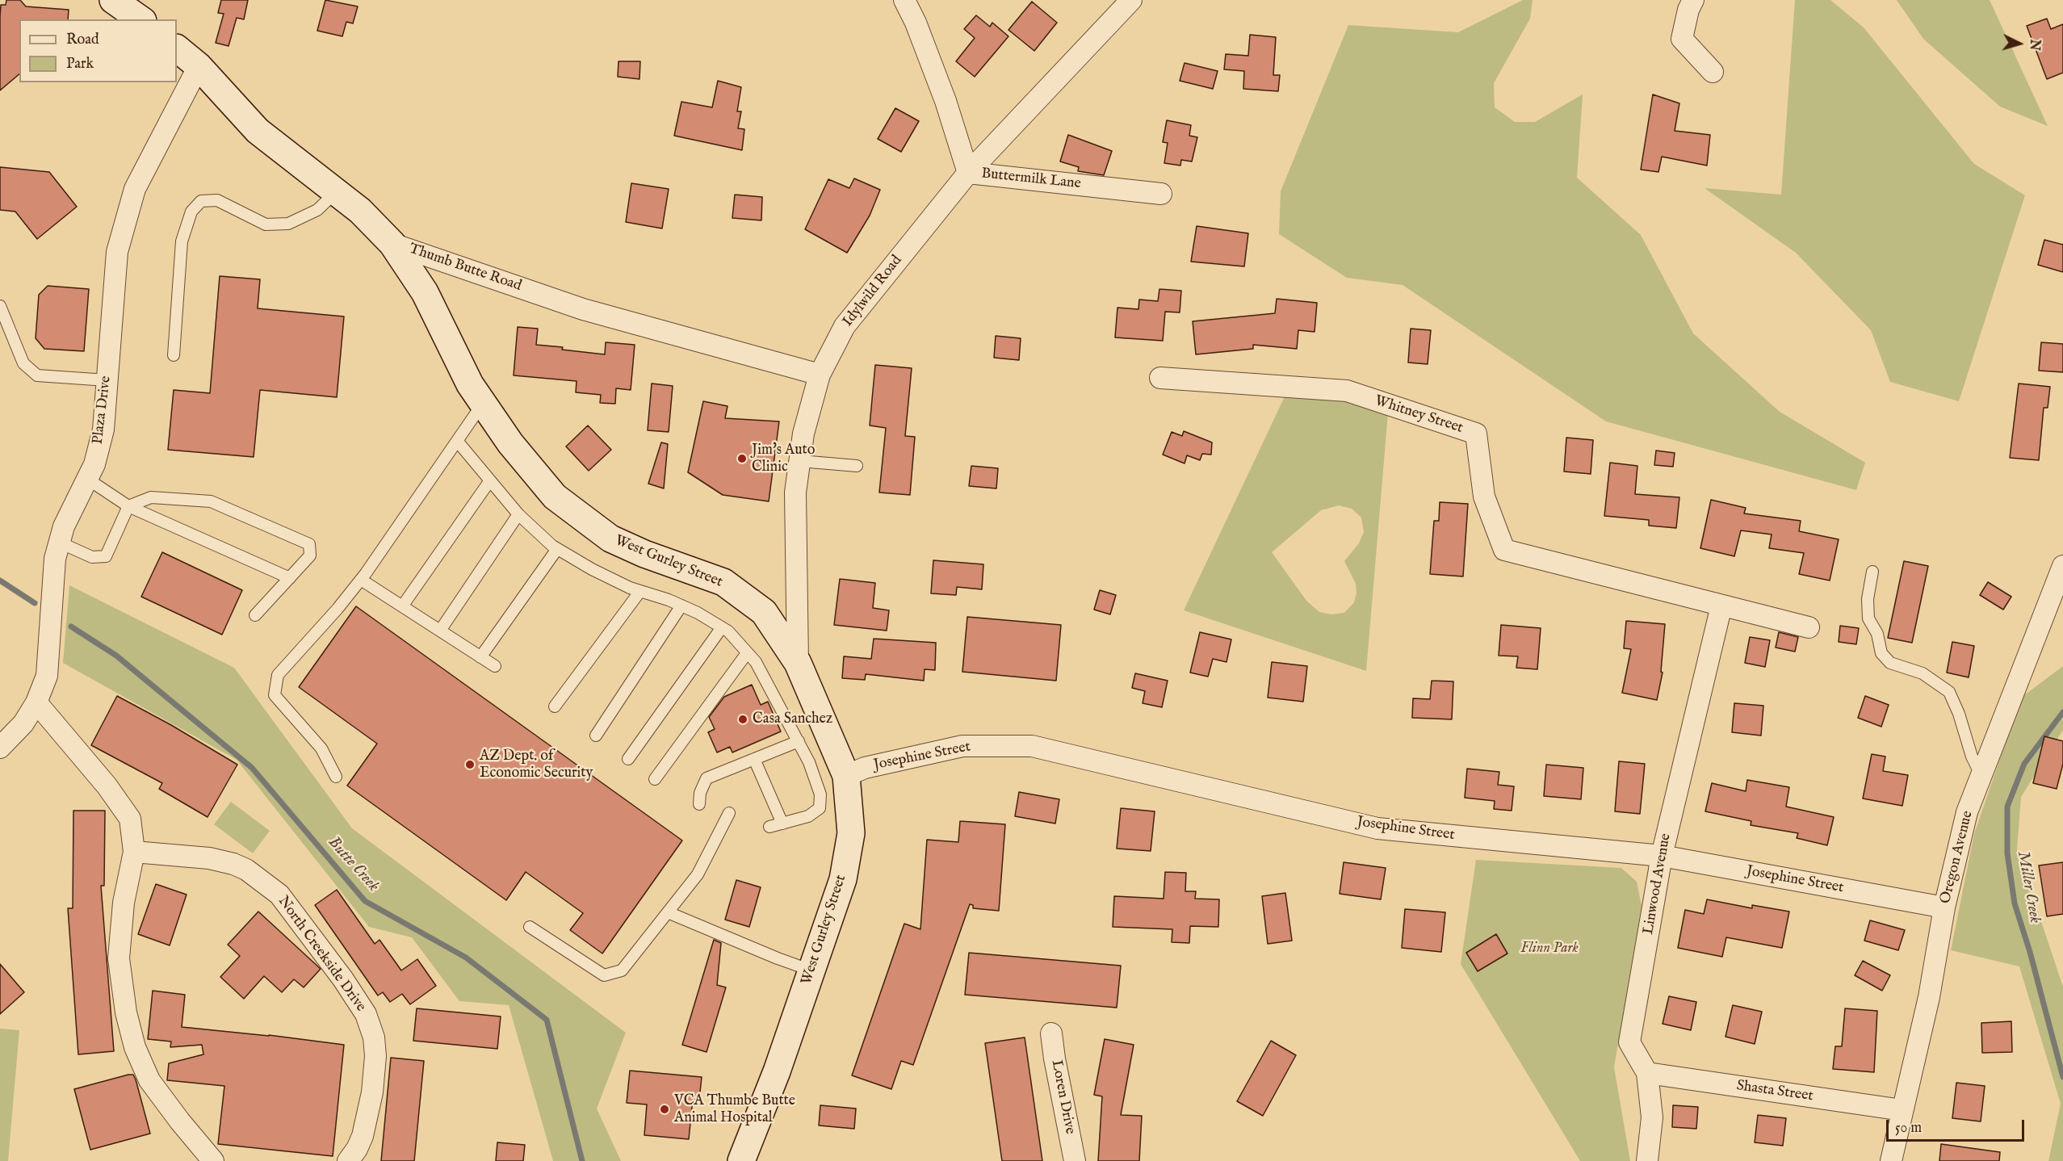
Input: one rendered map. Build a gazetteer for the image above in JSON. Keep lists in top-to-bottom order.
{
  "streets": {
    "main road": ["Thumb Butte Road", "West Gurley Street"],
    "street": [
      "Buttermilk Lane",
      "Idylwild Road",
      "Plaza Drive",
      "Whitney Street",
      "Josephine Street",
      "Oregon Avenue",
      "Linwood Avenue",
      "North Creekside Drive",
      "Shasta Street",
      "Loren Drive"
    ]
  },
  "crossings": [
    ["Buttermilk Lane", "Idylwild Road"],
    ["Thumb Butte Road", "Idylwild Road"],
    ["Thumb Butte Road", "Plaza Drive"],
    ["Thumb Butte Road", "West Gurley Street"],
    ["Idylwild Road", "West Gurley Street"],
    ["Whitney Street", "Linwood Avenue"],
    ["West Gurley Street", "Josephine Street"],
    ["Josephine Street", "Oregon Avenue"],
    ["Josephine Street", "Linwood Avenue"],
    ["Oregon Avenue", "Shasta Street"],
    ["Linwood Avenue", "Shasta Street"]
  ],
  "water": ["Butte Creek", "Miller Creek"],
  "parks": ["Flinn Park"],
  "places": [
    "Jim's Auto Clinic",
    "Casa Sanchez",
    "AZ Dept. of Economic Security",
    "VCA Thumbe Butte Animal Hospital"
  ],
  "legend": ["Road", "Park"],
  "scale_bar": "50 m",
  "north": "right"
}
